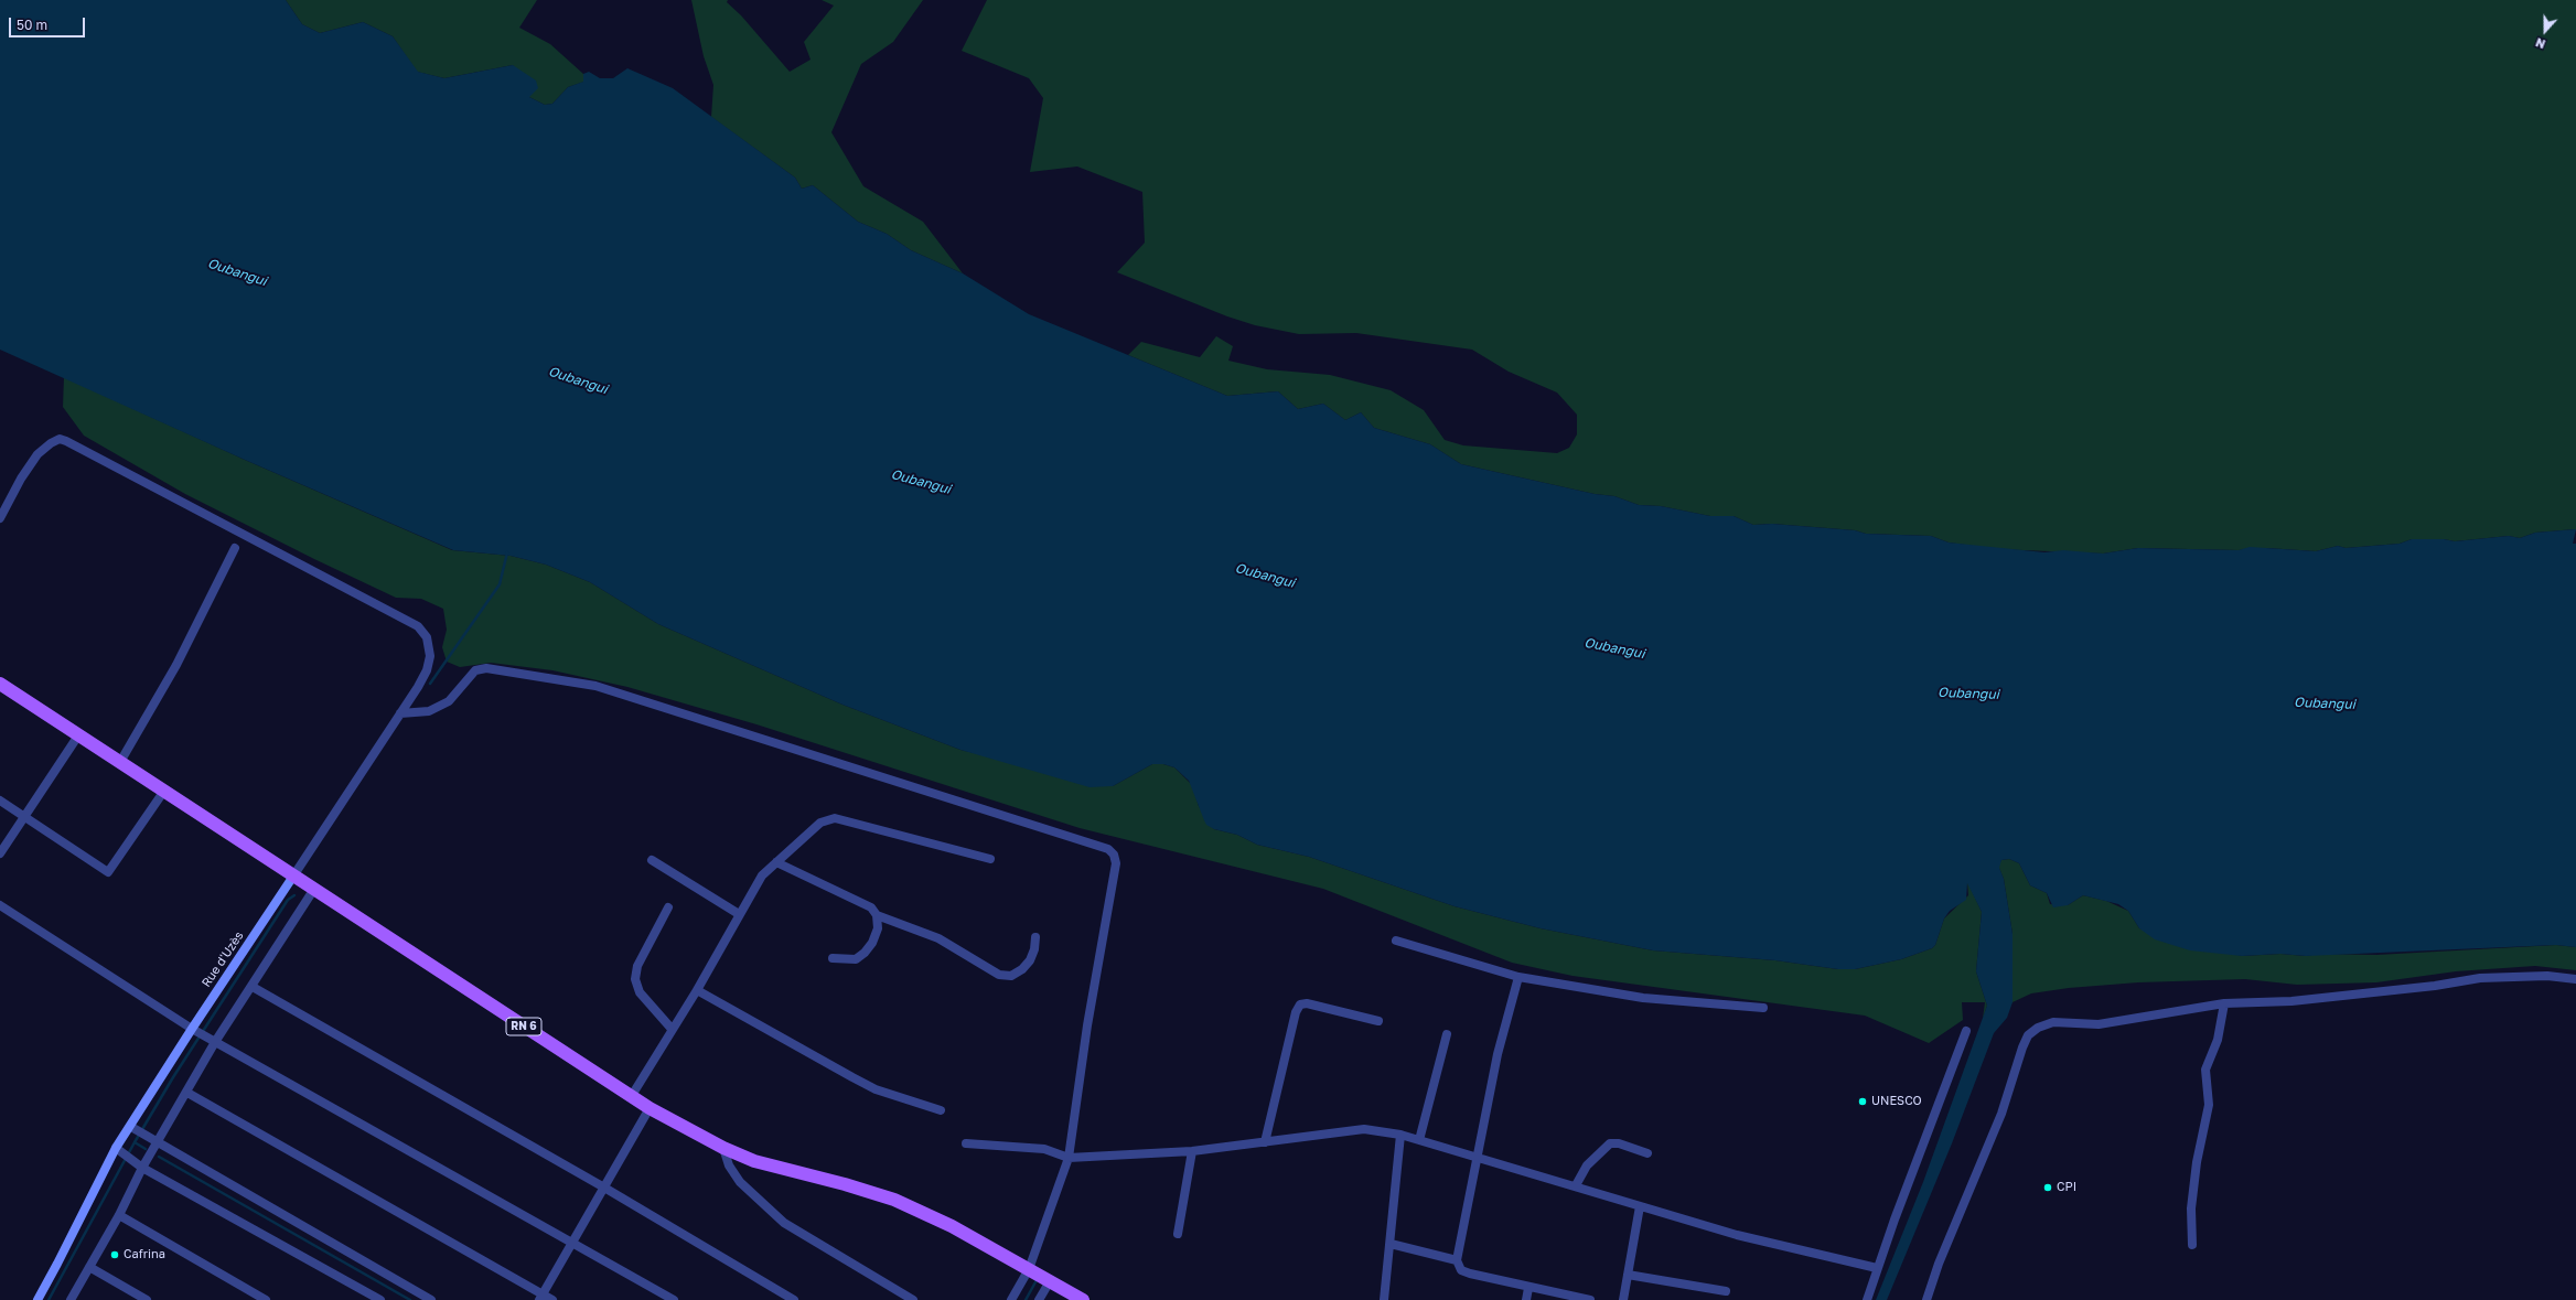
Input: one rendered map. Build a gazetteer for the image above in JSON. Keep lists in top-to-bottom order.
{
  "streets": {
    "main road": ["RN 6"],
    "street": ["Rue d'Uzès"]
  },
  "crossings": [
    ["Rue d'Uzès", "RN 6"]
  ],
  "water": ["Oubangui"],
  "places": ["UNESCO", "CPI", "Cafrina"],
  "scale_bar": "50 m",
  "north": "bottom"
}
